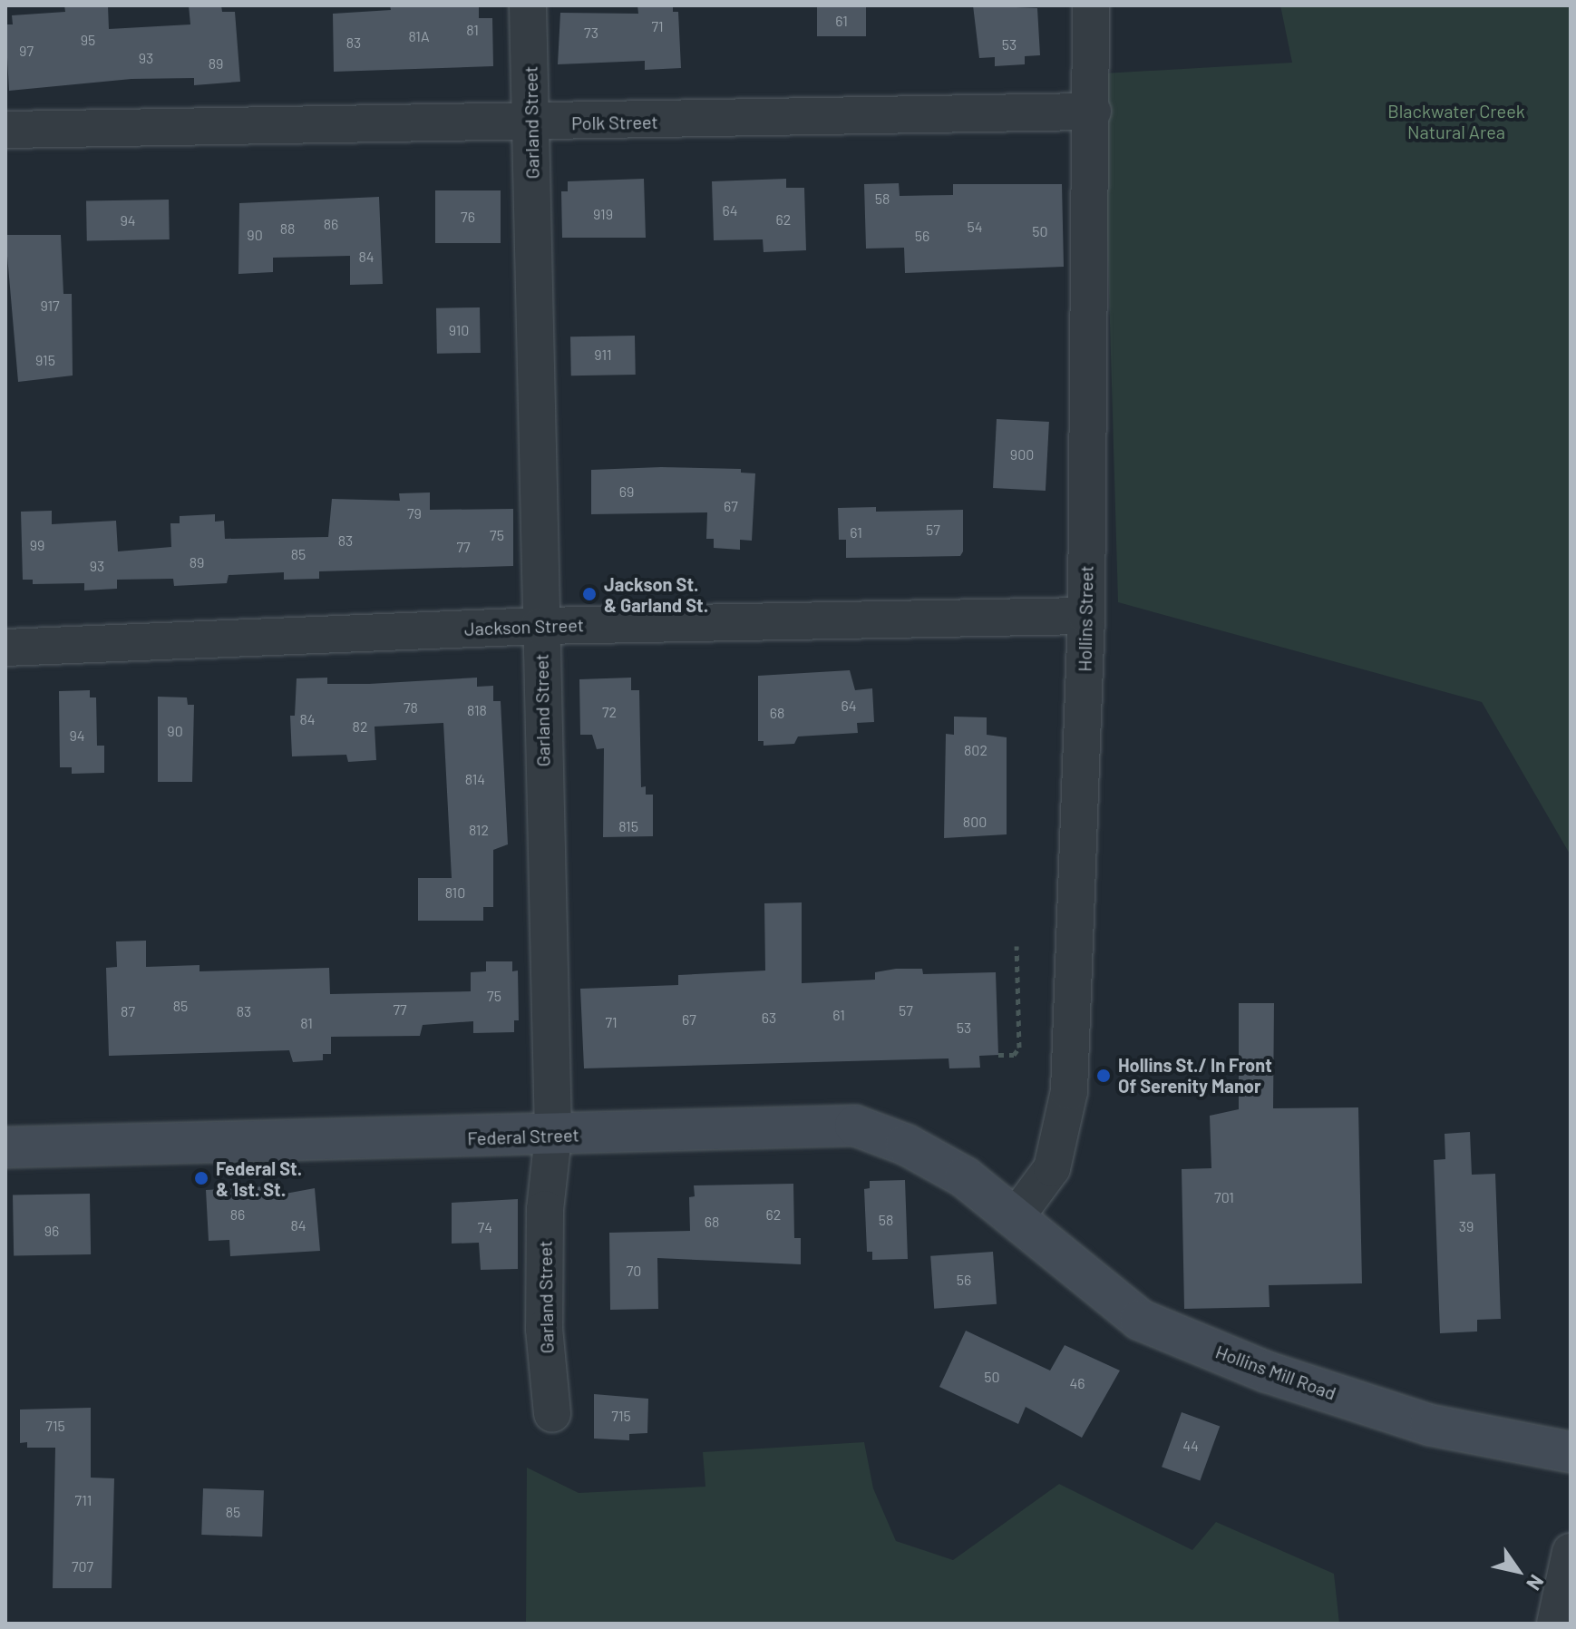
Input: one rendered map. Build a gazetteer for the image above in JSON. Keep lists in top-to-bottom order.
{
  "streets": {
    "street": [
      "Garland Street",
      "Polk Street",
      "Hollins Street",
      "Jackson Street",
      "Federal Street",
      "Hollins Mill Road"
    ]
  },
  "crossings": [
    ["Garland Street", "Polk Street"],
    ["Garland Street", "Jackson Street"],
    ["Garland Street", "Federal Street"],
    ["Polk Street", "Hollins Street"],
    ["Hollins Street", "Jackson Street"],
    ["Hollins Street", "Federal Street"],
    ["Hollins Street", "Hollins Mill Road"],
    ["Federal Street", "Hollins Mill Road"]
  ],
  "parks": ["Blackwater Creek Natural Area"],
  "places": ["Jackson St. & Garland St.", "Hollins St./ In Front Of Serenity Manor", "Federal St. & 1st. St."],
  "house_numbers": [
    "61",
    "71",
    "81",
    "73",
    "81A",
    "95",
    "83",
    "53",
    "97",
    "93",
    "89",
    "58",
    "64",
    "919",
    "76",
    "62",
    "94",
    "86",
    "54",
    "88",
    "50",
    "90",
    "56",
    "84",
    "917",
    "910",
    "911",
    "915",
    "900",
    "69",
    "67",
    "79",
    "57",
    "61",
    "75",
    "83",
    "99",
    "77",
    "85",
    "89",
    "93",
    "64",
    "78",
    "818",
    "72",
    "68",
    "84",
    "82",
    "90",
    "94",
    "802",
    "814",
    "800",
    "815",
    "812",
    "810",
    "75",
    "85",
    "77",
    "57",
    "87",
    "83",
    "61",
    "63",
    "67",
    "71",
    "81",
    "53",
    "701",
    "86",
    "62",
    "58",
    "68",
    "84",
    "39",
    "74",
    "96",
    "70",
    "56",
    "50",
    "46",
    "715",
    "715",
    "44",
    "711",
    "85",
    "707"
  ],
  "north": "bottom right"
}
